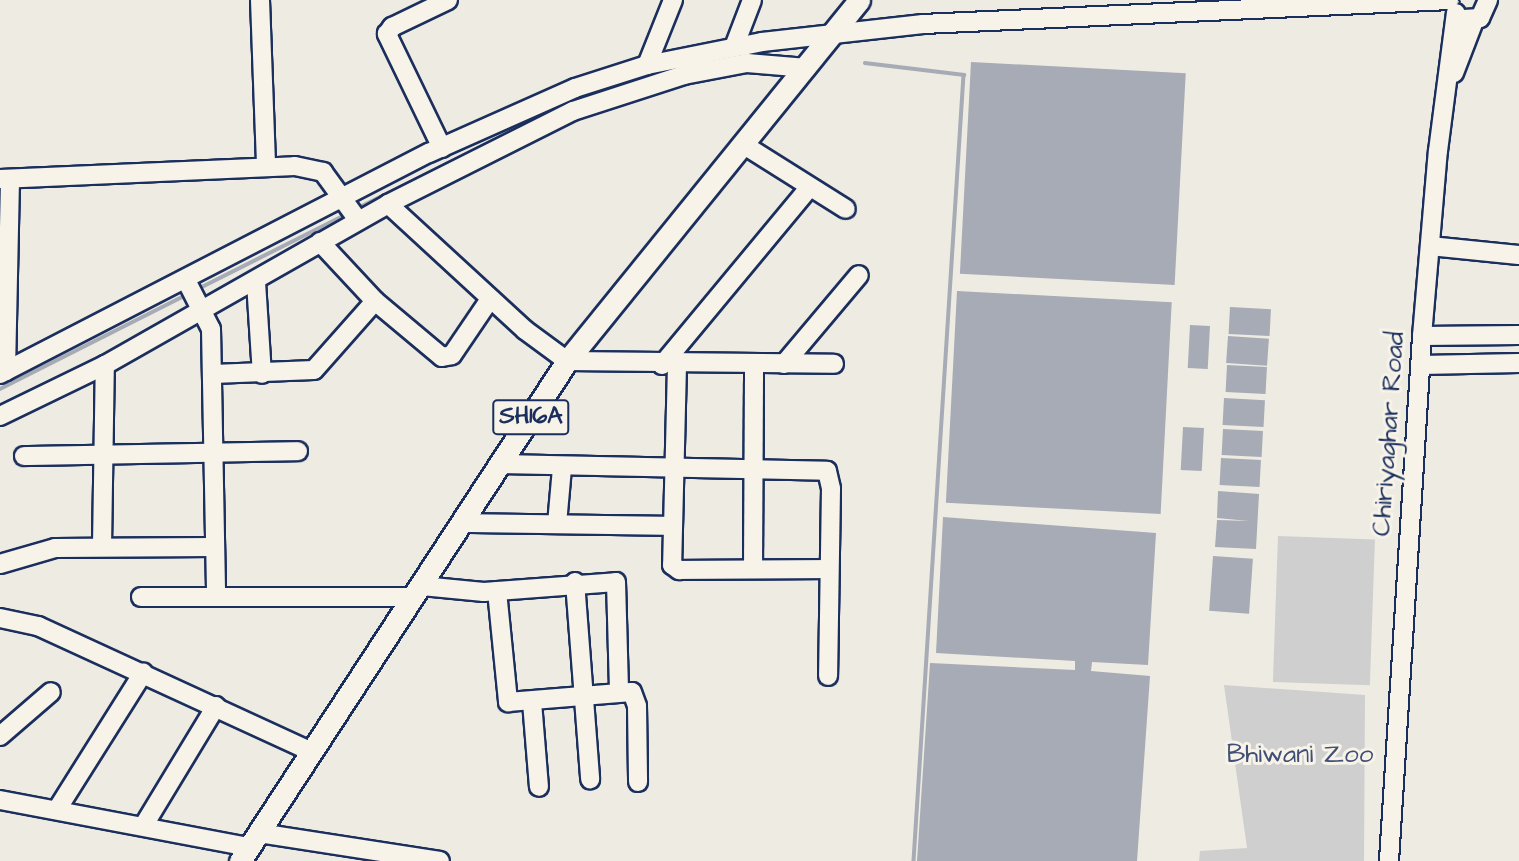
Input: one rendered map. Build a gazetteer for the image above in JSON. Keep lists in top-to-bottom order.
{
  "streets": {
    "main road": ["SH16A"],
    "street": ["Chiriyaghar Road"]
  },
  "parks": ["Bhiwani Zoo"]
}
